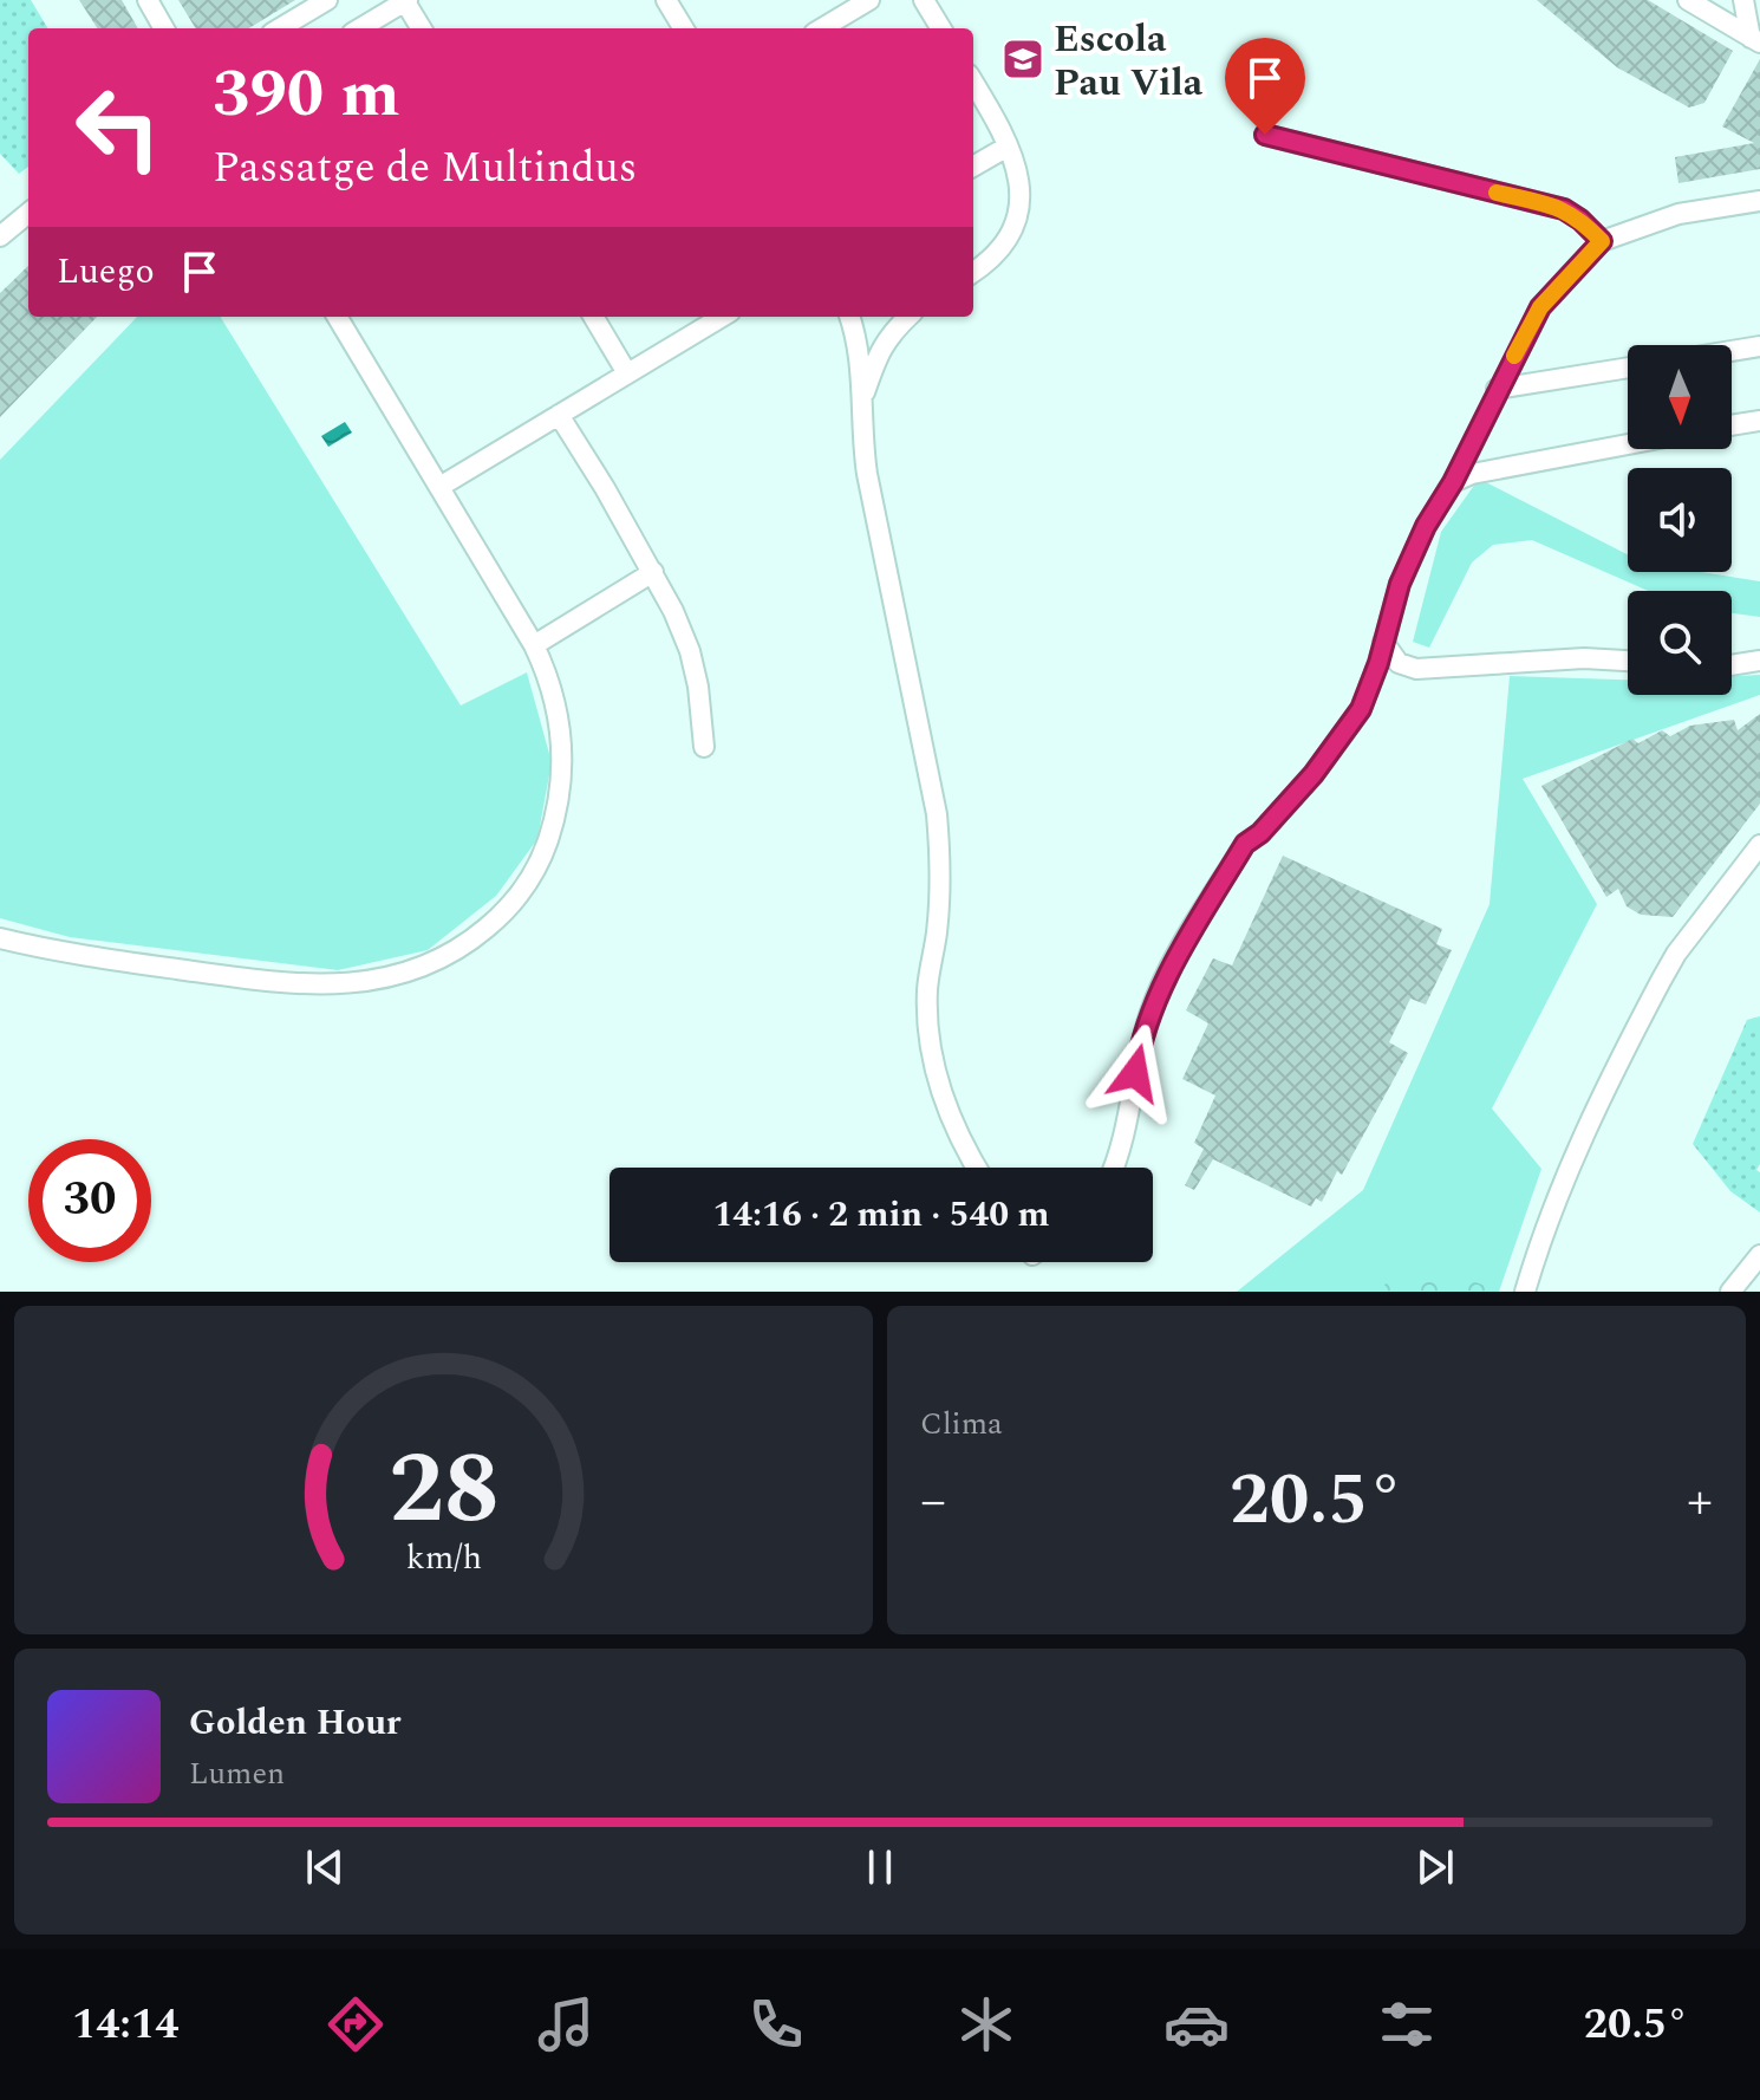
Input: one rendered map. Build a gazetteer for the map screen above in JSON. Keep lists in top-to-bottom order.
{
  "places": {
    "school or university": ["Escola Pau Vila"]
  },
  "north": "bottom",
  "page": {
    "turn": ["390 m", "Passatge de Multindus"],
    "then": "Luego",
    "limit": "30",
    "trip": "14:16 · 2 min · 540 m",
    "tile": "Clima",
    "heat": ["−", "20.5°", "+"],
    "song": ["Golden Hour", "Lumen"],
    "tabs": ["14:14", "20.5°"],
    "gauge": ["28", "km/h"]
  }
}
